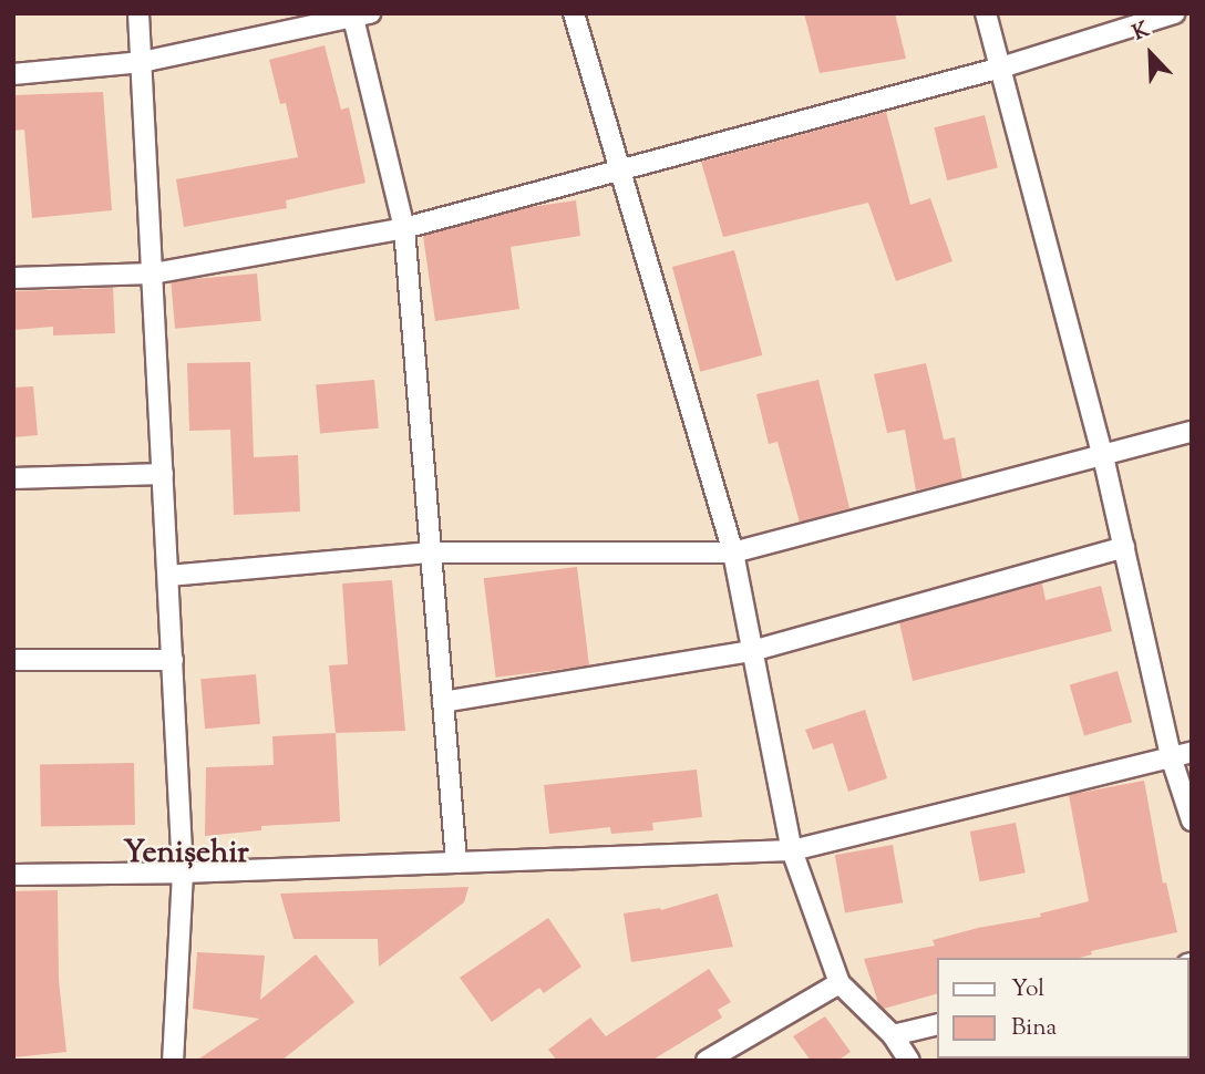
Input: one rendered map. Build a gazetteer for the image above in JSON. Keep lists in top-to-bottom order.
{
  "districts": ["Yenişehir"],
  "legend": ["Yol", "Bina"],
  "north": "top left"
}
